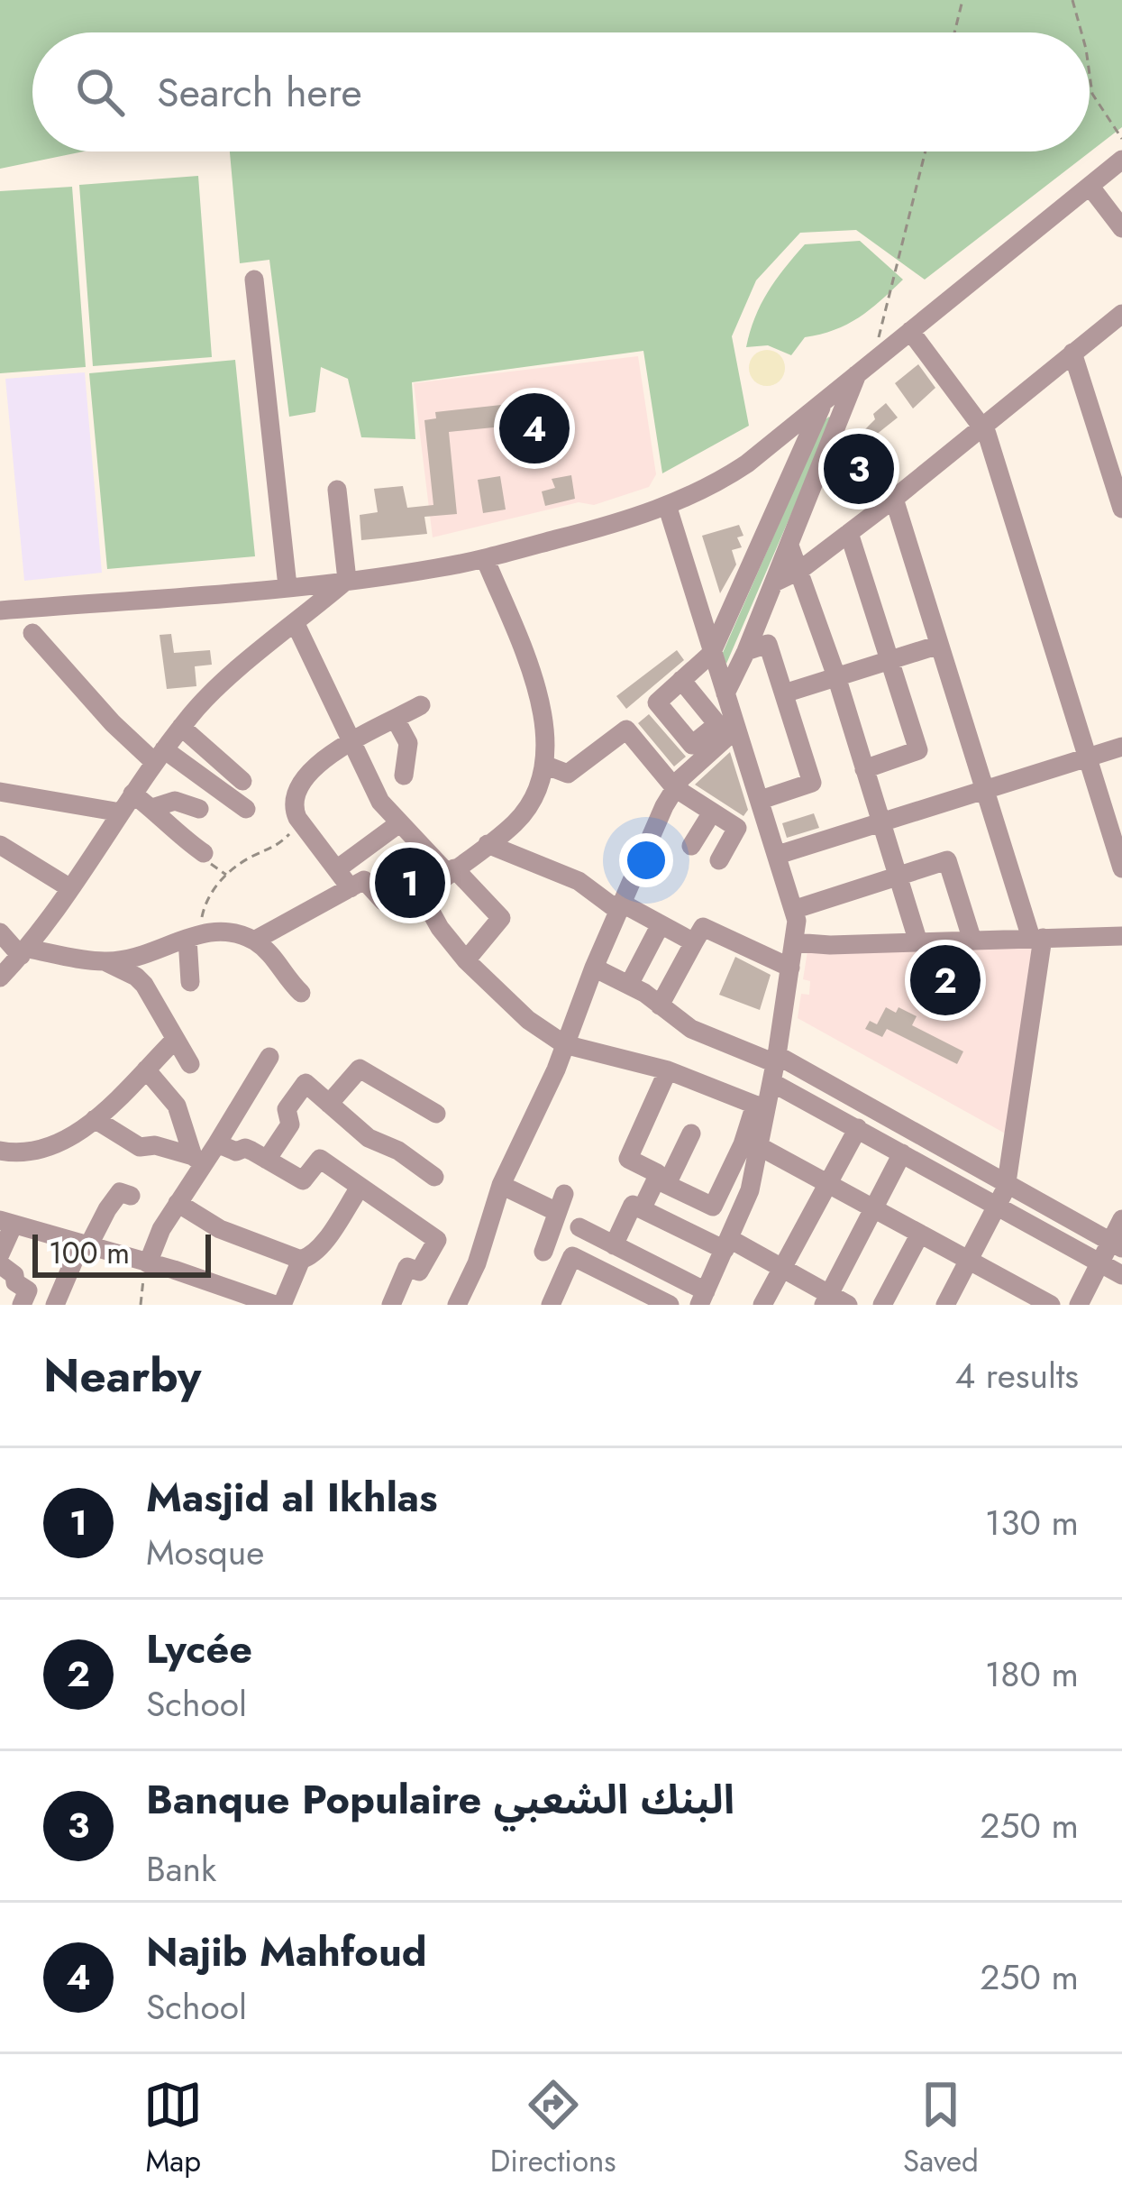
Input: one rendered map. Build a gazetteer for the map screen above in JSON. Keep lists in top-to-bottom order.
{
  "scale_bar": "100 m",
  "page": {
    "search": "Search here",
    "pins": [
      "4",
      "3",
      "1",
      "2"
    ],
    "scale": "100 m",
    "heading": ["Nearby", "4 results"],
    "list": [
      {
        "mark": "1",
        "name": "Masjid al Ikhlas",
        "note": "Mosque",
        "value": "130 m"
      },
      {
        "mark": "2",
        "name": "Lycée",
        "note": "School",
        "value": "180 m"
      },
      {
        "mark": "3",
        "name": "Banque Populaire البنك الشعبي",
        "note": "Bank",
        "value": "250 m"
      },
      {
        "mark": "4",
        "name": "Najib Mahfoud",
        "note": "School",
        "value": "250 m"
      }
    ],
    "nav": ["Map", "Directions", "Saved"]
  }
}
